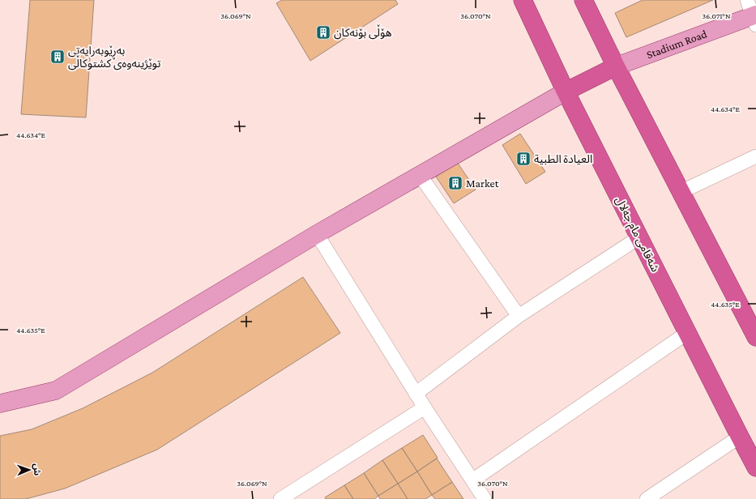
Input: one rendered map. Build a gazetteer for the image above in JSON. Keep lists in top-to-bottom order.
{
  "streets": {
    "highway": ["شەقامی مام جەلال"],
    "main road": ["Stadium Road"]
  },
  "places": {
    "building": [
      "هۆڵی بۆنەکان",
      "بەڕێوبەرایەتی توێژینەوەی کشتوکاڵی",
      "العيادة الطبية",
      "Market"
    ]
  },
  "north": "right",
  "coordinates": [
    "36.069°N",
    "36.070°N",
    "36.071°N",
    "44.634°E",
    "44.635°E"
  ]
}
